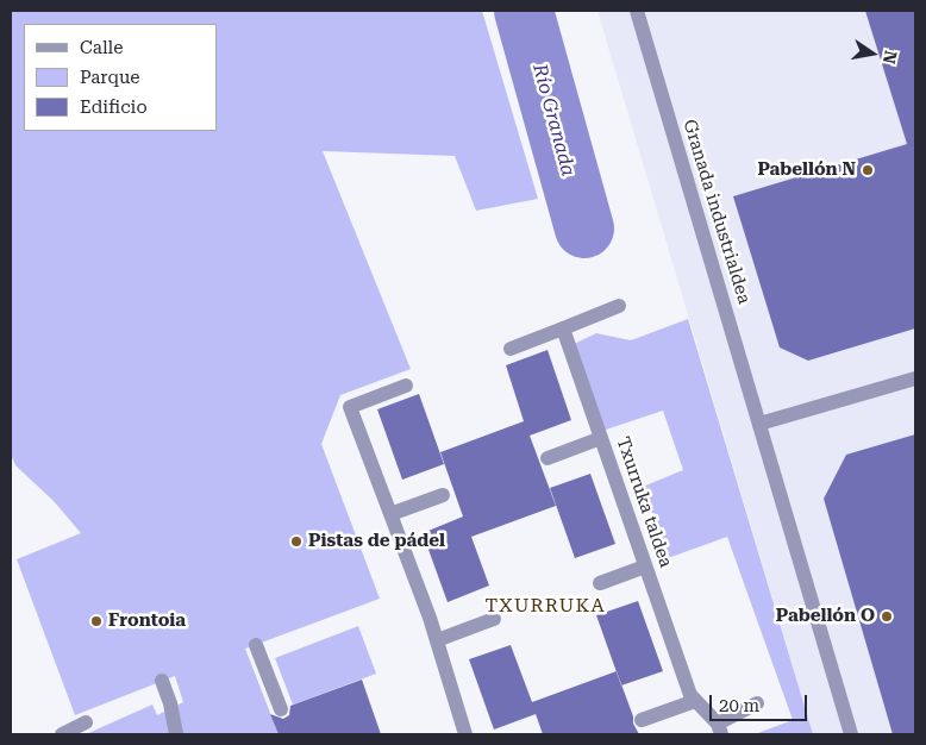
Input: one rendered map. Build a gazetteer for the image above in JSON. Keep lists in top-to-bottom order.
{
  "streets": {
    "street": ["Granada industrialdea", "Txurruka taldea"]
  },
  "districts": ["TXURRUKA"],
  "water": ["Río Granada"],
  "places": [
    "Pabellón N",
    "Pistas de pádel",
    "Pabellón O",
    "Frontoia"
  ],
  "legend": ["Calle", "Parque", "Edificio"],
  "scale_bar": "20 m",
  "north": "right"
}
